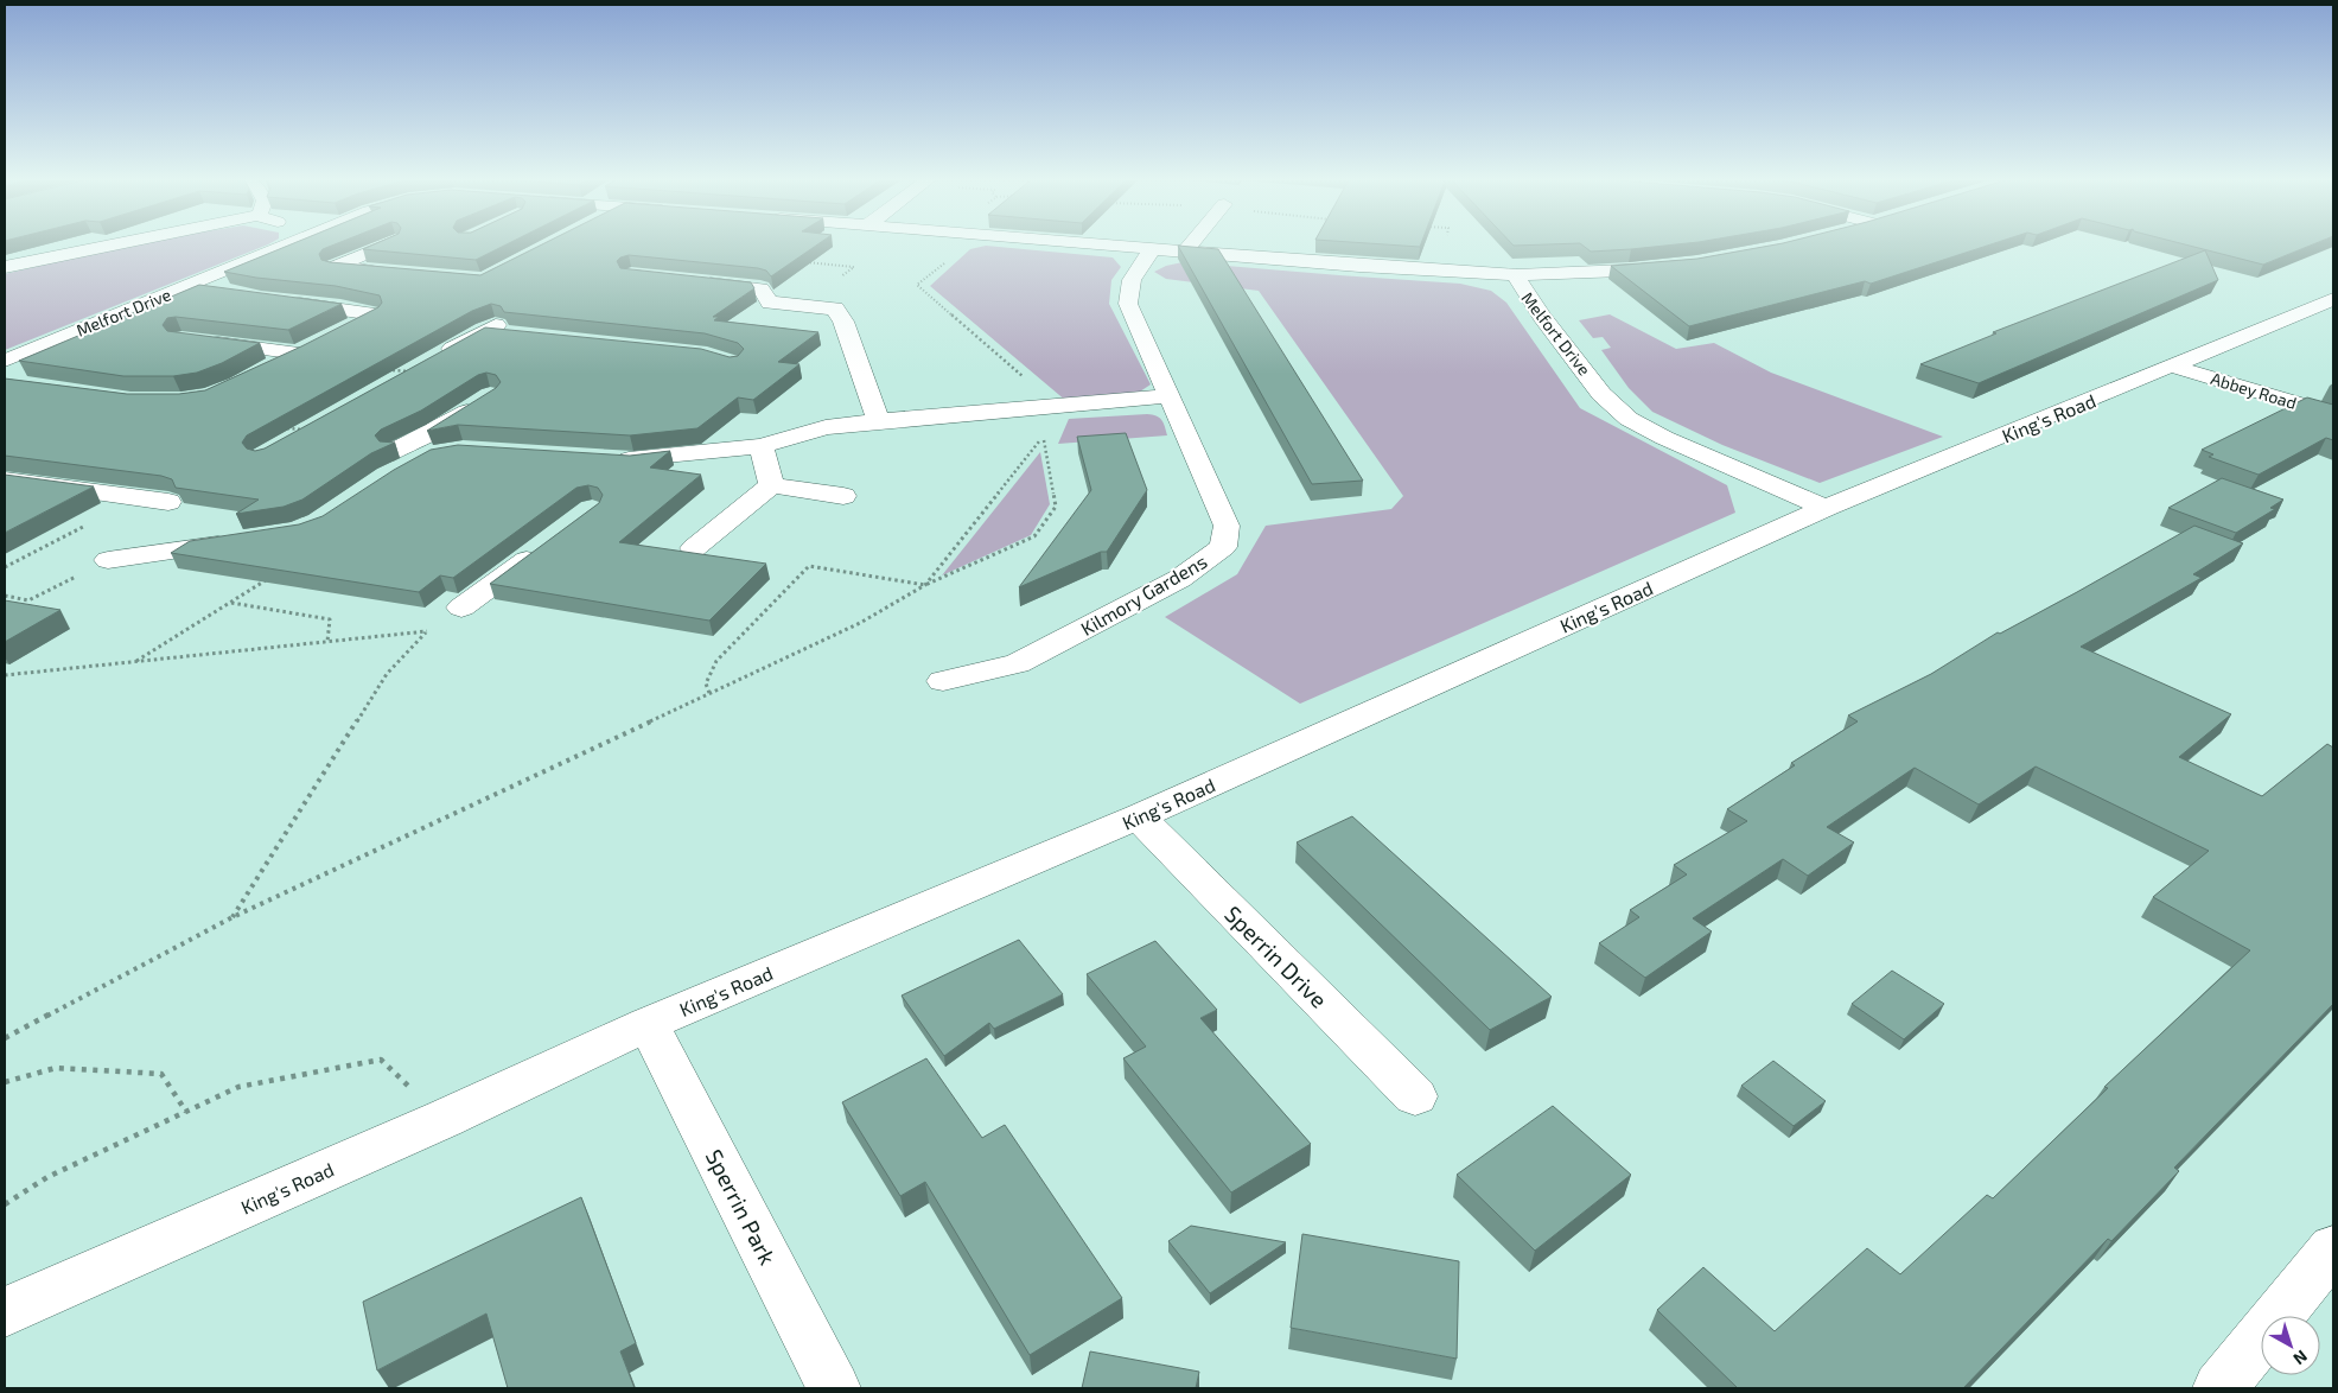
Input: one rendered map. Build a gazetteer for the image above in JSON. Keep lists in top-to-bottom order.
{
  "streets": {
    "street": [
      "Melfort Drive",
      "Abbey Road",
      "King's Road",
      "Kilmory Gardens",
      "Sperrin Drive",
      "Sperrin Park"
    ]
  },
  "crossings": [
    ["Melfort Drive", "King's Road"],
    ["Melfort Drive", "Kilmory Gardens"],
    ["Abbey Road", "King's Road"],
    ["King's Road", "Sperrin Drive"],
    ["King's Road", "Sperrin Park"]
  ],
  "north": "bottom right"
}
